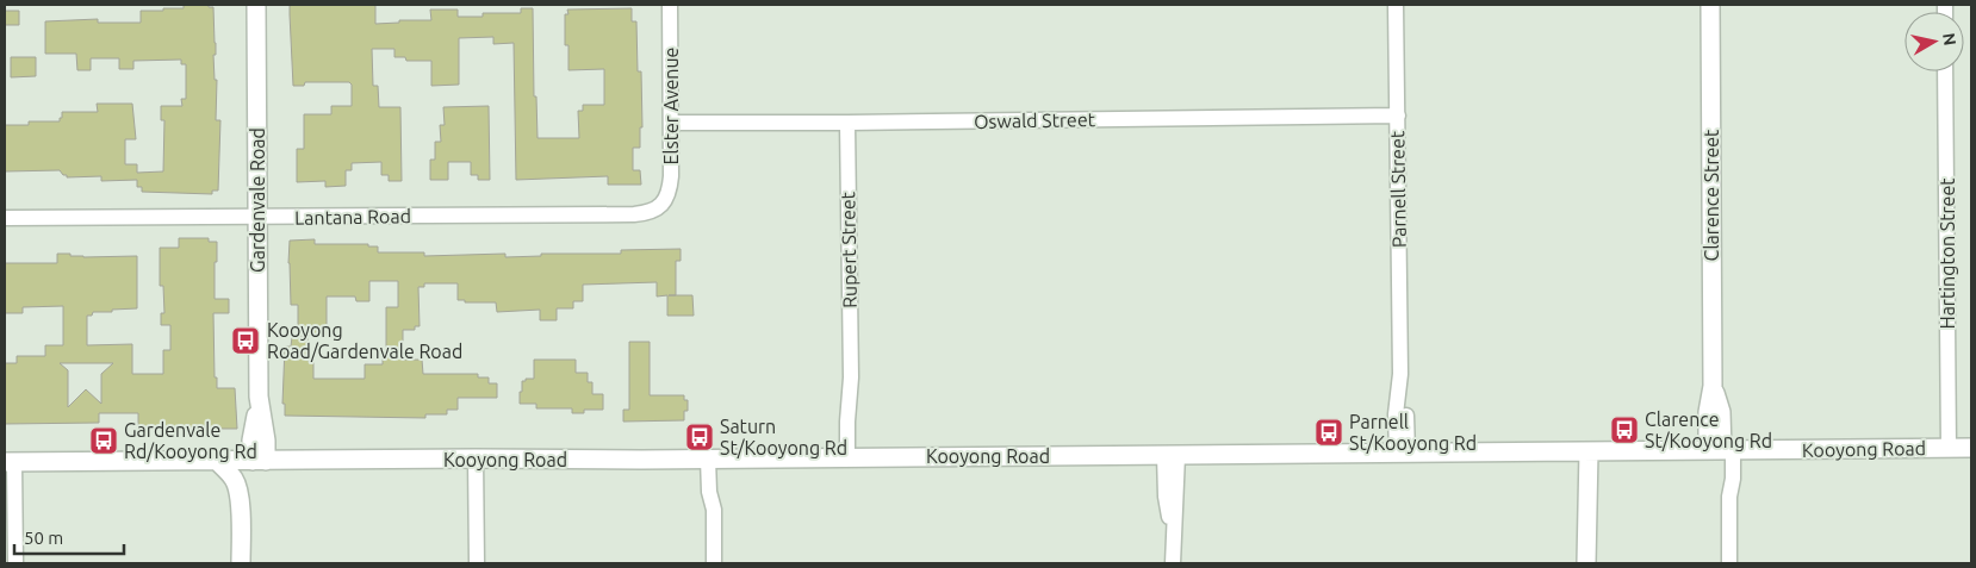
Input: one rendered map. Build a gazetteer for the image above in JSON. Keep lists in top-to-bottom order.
{
  "streets": {
    "street": [
      "Elster Avenue",
      "Oswald Street",
      "Parnell Street",
      "Clarence Street",
      "Gardenvale Road",
      "Lantana Road",
      "Rupert Street",
      "Hartington Street",
      "Kooyong Road"
    ]
  },
  "crossings": [
    ["Elster Avenue", "Oswald Street"],
    ["Elster Avenue", "Lantana Road"],
    ["Oswald Street", "Parnell Street"],
    ["Oswald Street", "Rupert Street"],
    ["Parnell Street", "Kooyong Road"],
    ["Clarence Street", "Kooyong Road"],
    ["Gardenvale Road", "Lantana Road"],
    ["Gardenvale Road", "Kooyong Road"],
    ["Rupert Street", "Kooyong Road"],
    ["Hartington Street", "Kooyong Road"]
  ],
  "places": {
    "bus stop": [
      "Kooyong Road/Gardenvale Road",
      "Clarence St/Kooyong Rd",
      "Parnell St/Kooyong Rd",
      "Saturn St/Kooyong Rd",
      "Gardenvale Rd/Kooyong Rd"
    ]
  },
  "scale_bar": "50 m",
  "north": "right"
}
